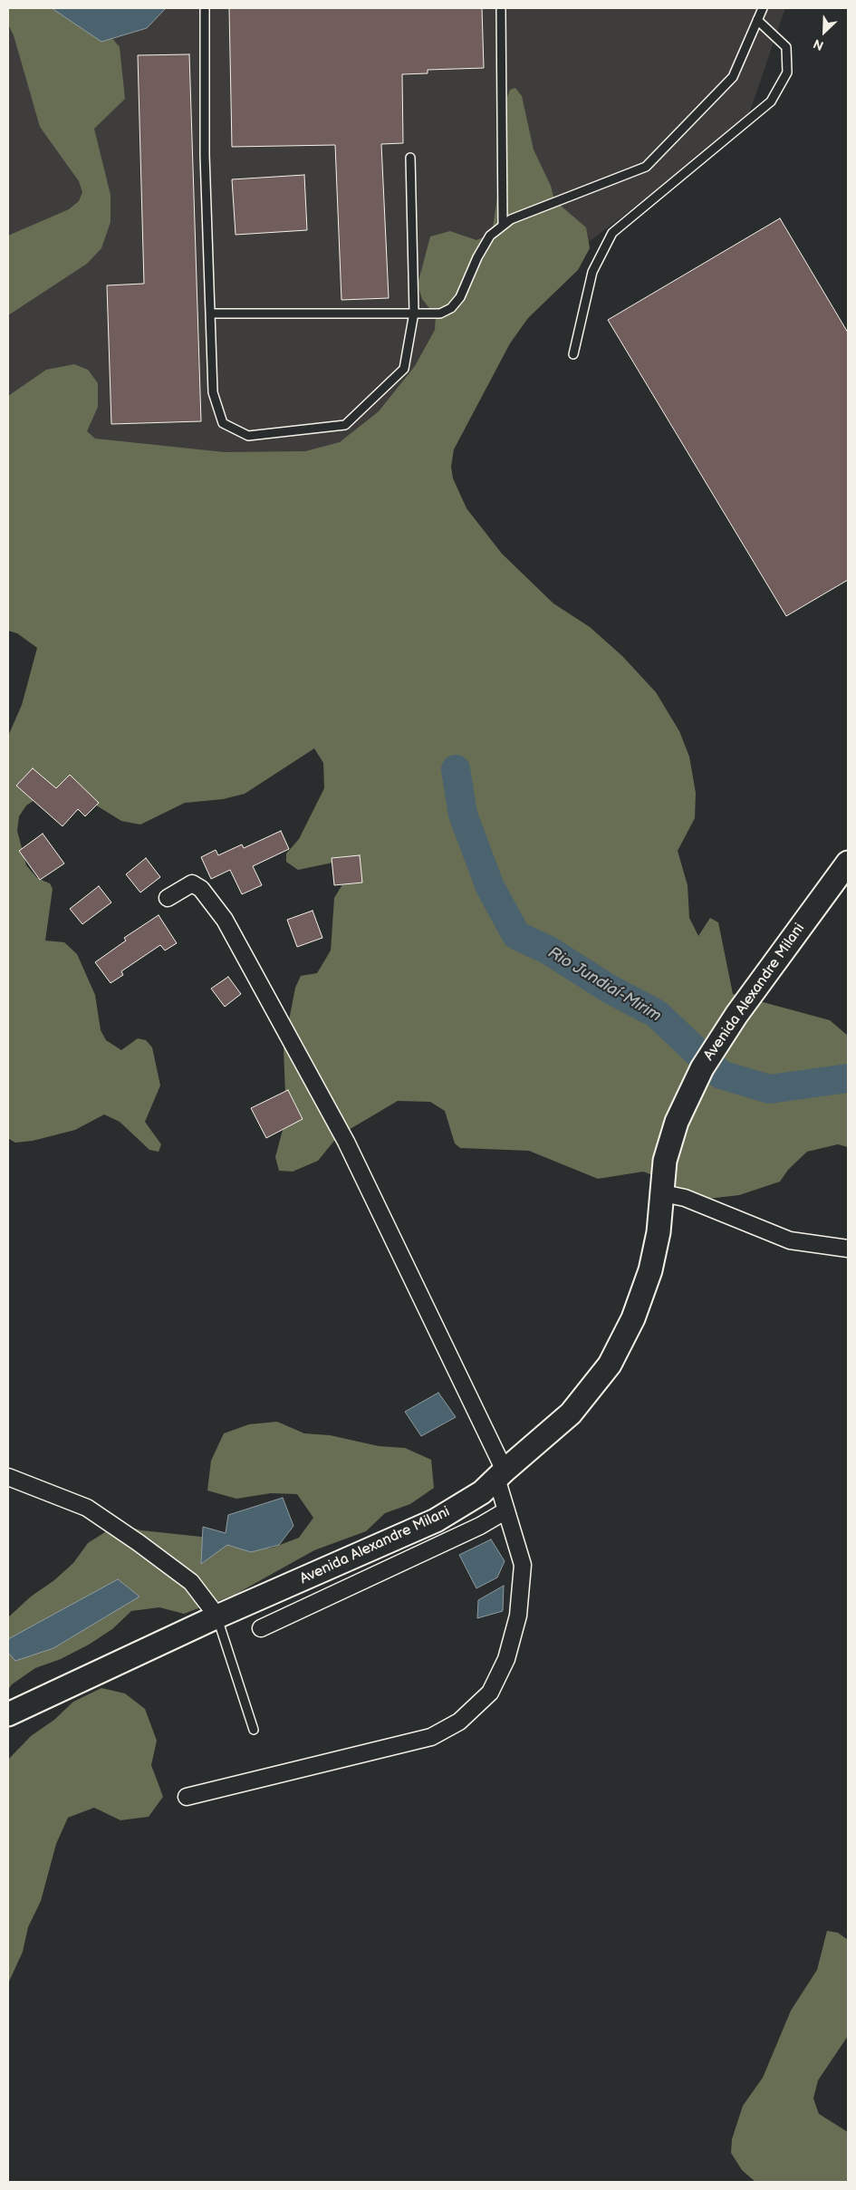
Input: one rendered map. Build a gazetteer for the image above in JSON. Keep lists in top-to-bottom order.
{
  "streets": {
    "street": ["Avenida Alexandre Milani"]
  },
  "water": ["Rio Jundiaí-Mirim"],
  "north": "bottom left"
}
